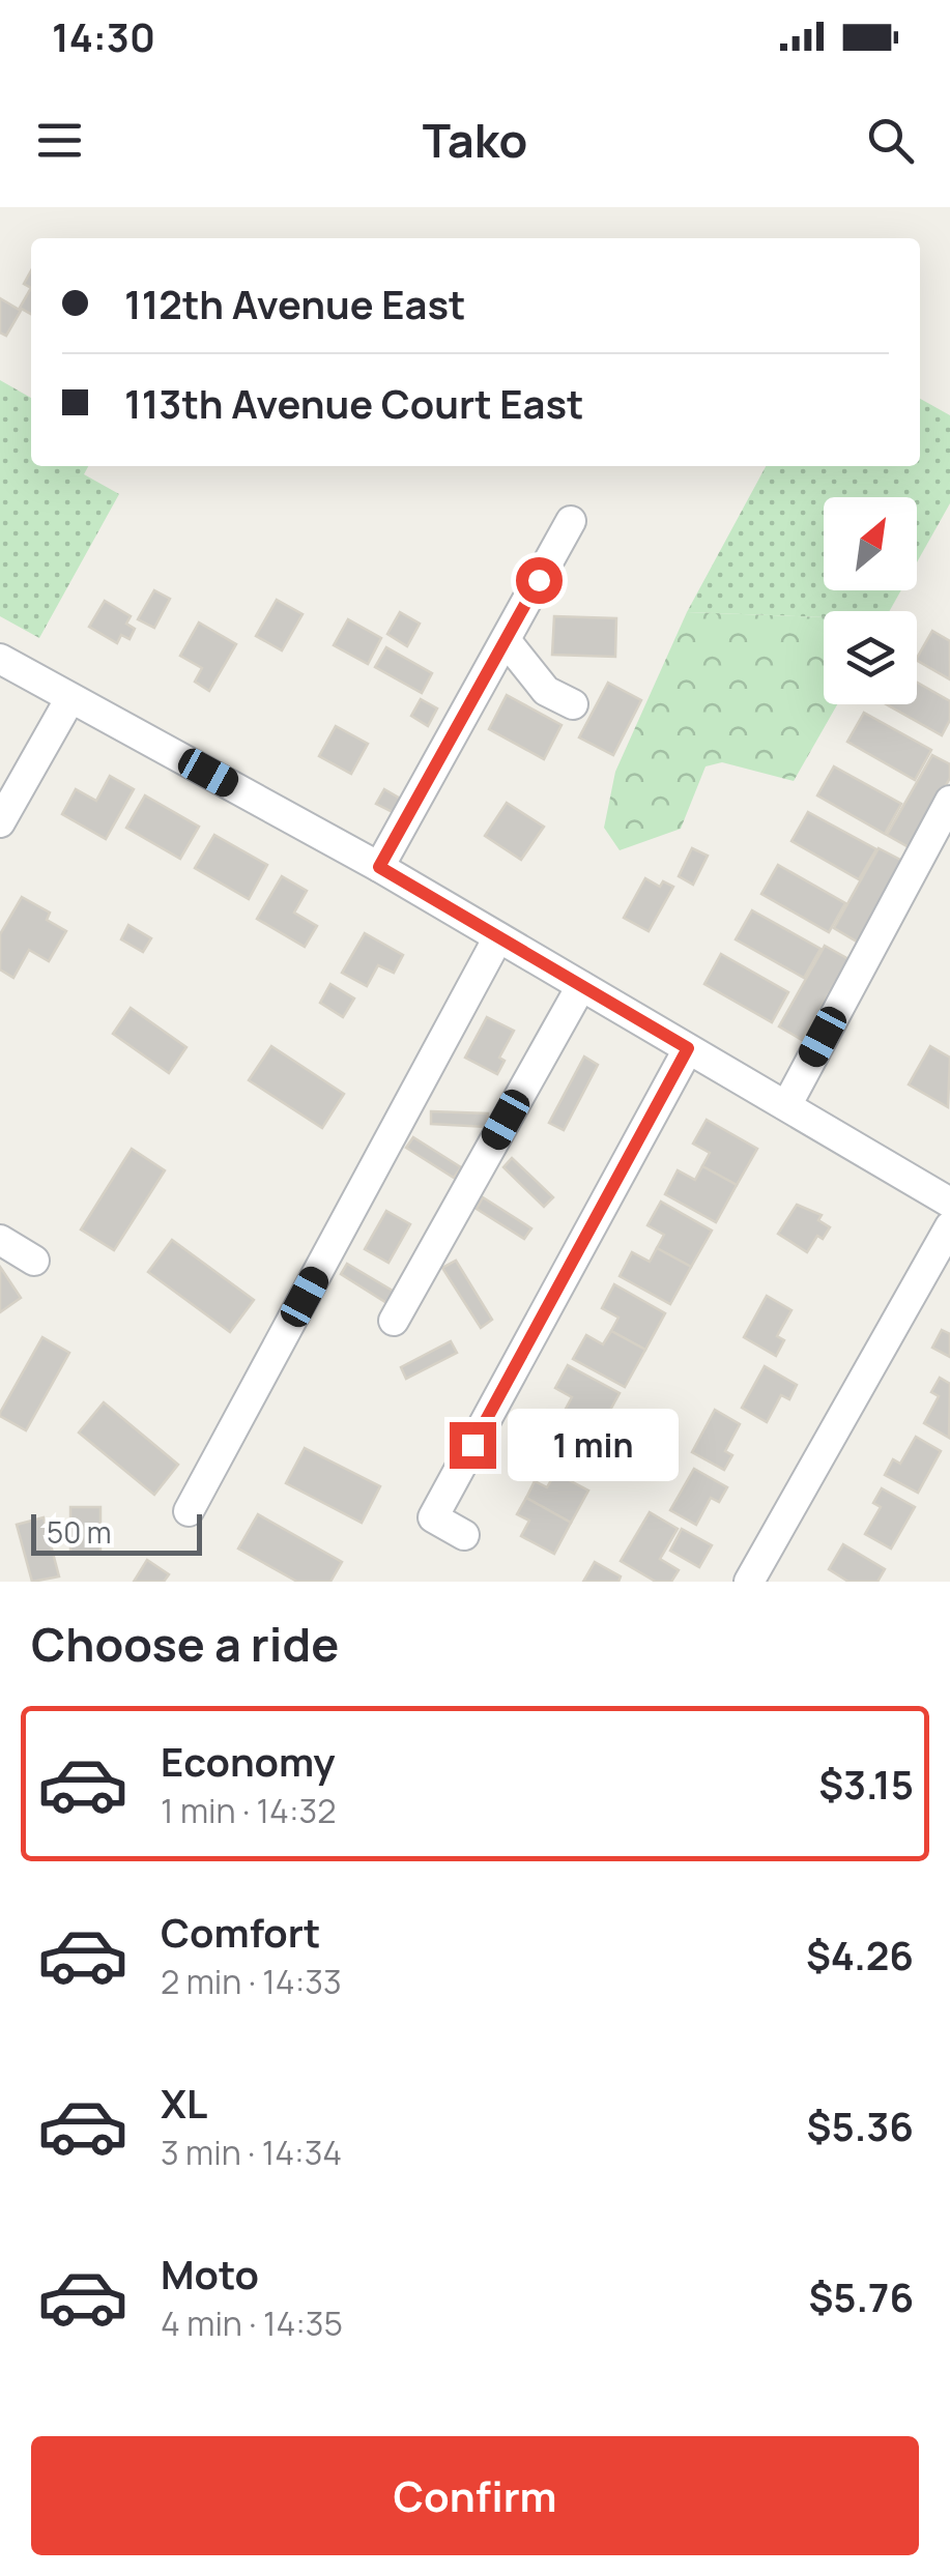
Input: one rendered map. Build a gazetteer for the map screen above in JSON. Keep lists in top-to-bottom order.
{
  "scale_bar": "50 m",
  "north": "top right",
  "page": {
    "status": "14:30",
    "header": "Tako",
    "banner": ["112th Avenue East", "113th Avenue Court East"],
    "bubble": "1 min",
    "scale": "50 m",
    "heading": "Choose a ride",
    "list": [
      {
        "name": "Economy",
        "note": "1 min · 14:32",
        "value": "$3.15"
      },
      {
        "name": "Comfort",
        "note": "2 min · 14:33",
        "value": "$4.26"
      },
      {
        "name": "XL",
        "note": "3 min · 14:34",
        "value": "$5.36"
      },
      {
        "name": "Moto",
        "note": "4 min · 14:35",
        "value": "$5.76"
      }
    ],
    "buttons": "Confirm"
  }
}
